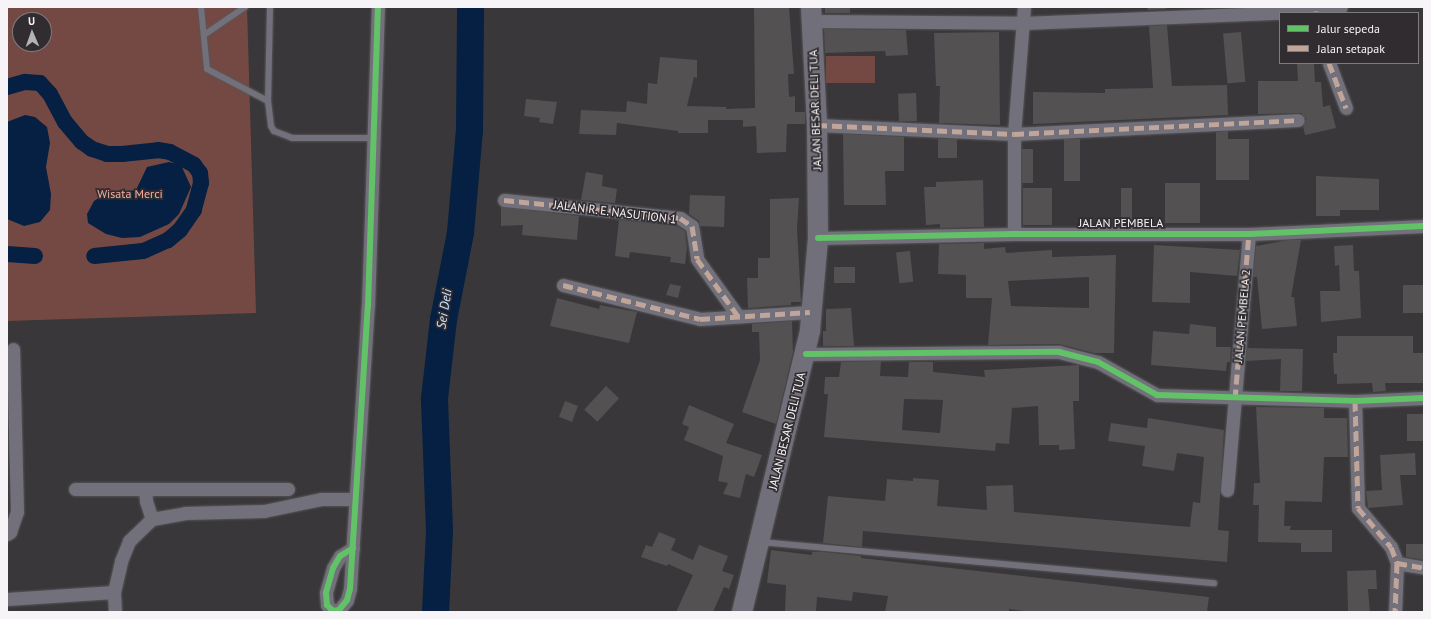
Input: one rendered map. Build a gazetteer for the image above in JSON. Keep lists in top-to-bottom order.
{
  "streets": {
    "main road": ["JALAN BESAR DELI TUA"],
    "street": ["JALAN R. E. NASUTION 1", "JALAN PEMBELA", "JALAN PEMBELA 2"]
  },
  "crossings": [
    ["JALAN BESAR DELI TUA", "JALAN PEMBELA"],
    ["JALAN PEMBELA", "JALAN PEMBELA 2"]
  ],
  "water": ["Sei Deli"],
  "parks": ["Wisata Merci"],
  "legend": ["Jalur sepeda", "Jalan setapak"],
  "north": "top"
}
